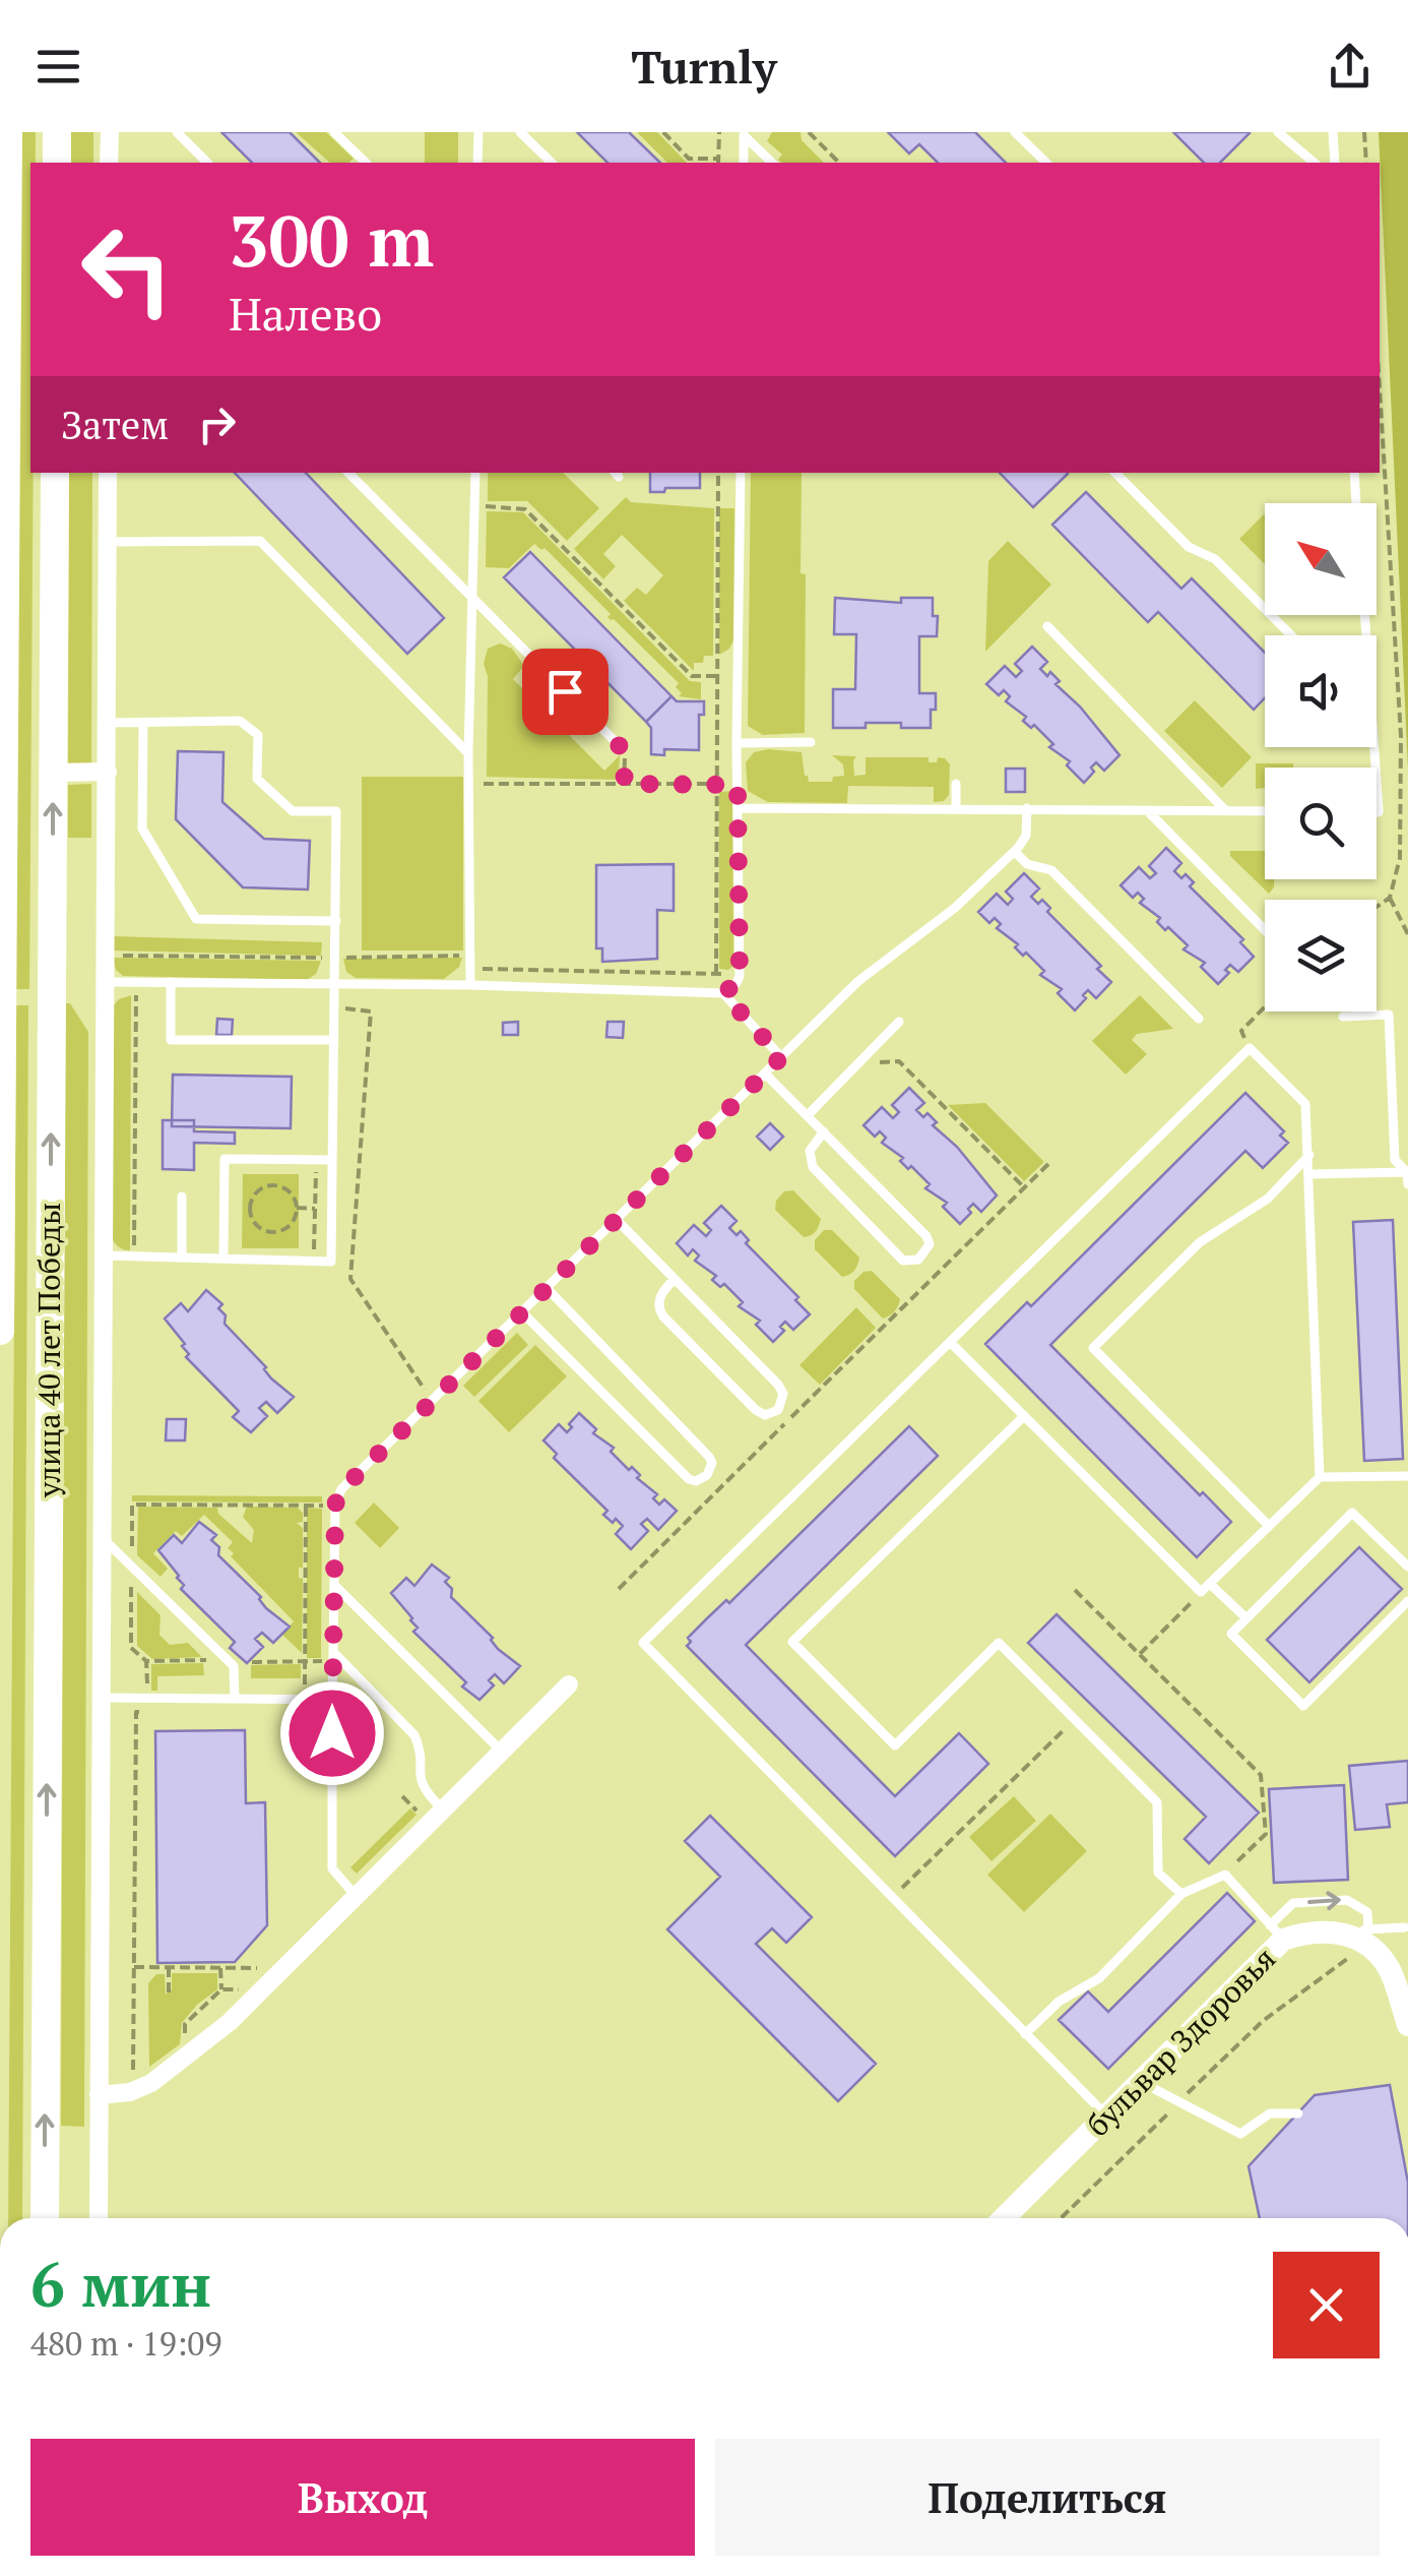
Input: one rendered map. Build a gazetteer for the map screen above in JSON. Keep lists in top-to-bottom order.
{
  "streets": {
    "main road": ["улица 40 лет Победы"],
    "street": ["бульвар Здоровья"]
  },
  "north": "top left",
  "page": {
    "header": "Turnly",
    "turn": ["300 m", "Налево"],
    "then": "Затем",
    "heading": ["6 мин", "480 m · 19:09"],
    "buttons": ["Выход", "Поделиться"]
  }
}
